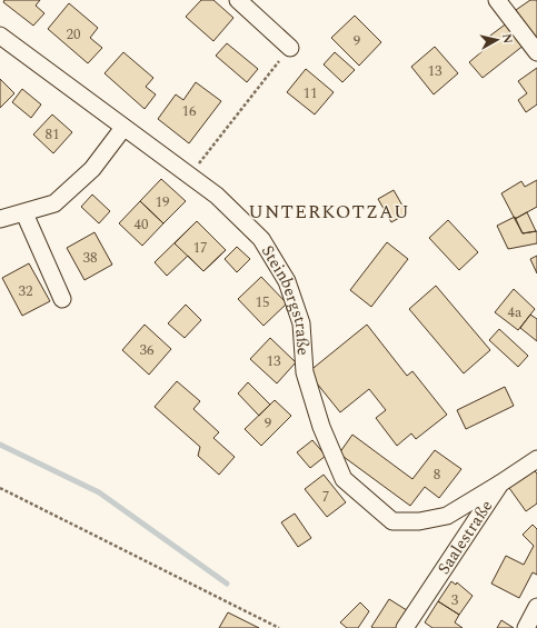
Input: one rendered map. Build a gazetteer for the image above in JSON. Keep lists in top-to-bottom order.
{
  "streets": {
    "street": ["Steinbergstraße", "Saalestraße"]
  },
  "crossings": [
    ["Steinbergstraße", "Saalestraße"]
  ],
  "districts": ["UNTERKOTZAU"],
  "house_numbers": [
    "20",
    "9",
    "13",
    "11",
    "16",
    "81",
    "19",
    "40",
    "17",
    "38",
    "32",
    "15",
    "4a",
    "36",
    "13",
    "9",
    "8",
    "7",
    "3"
  ],
  "north": "right"
}
